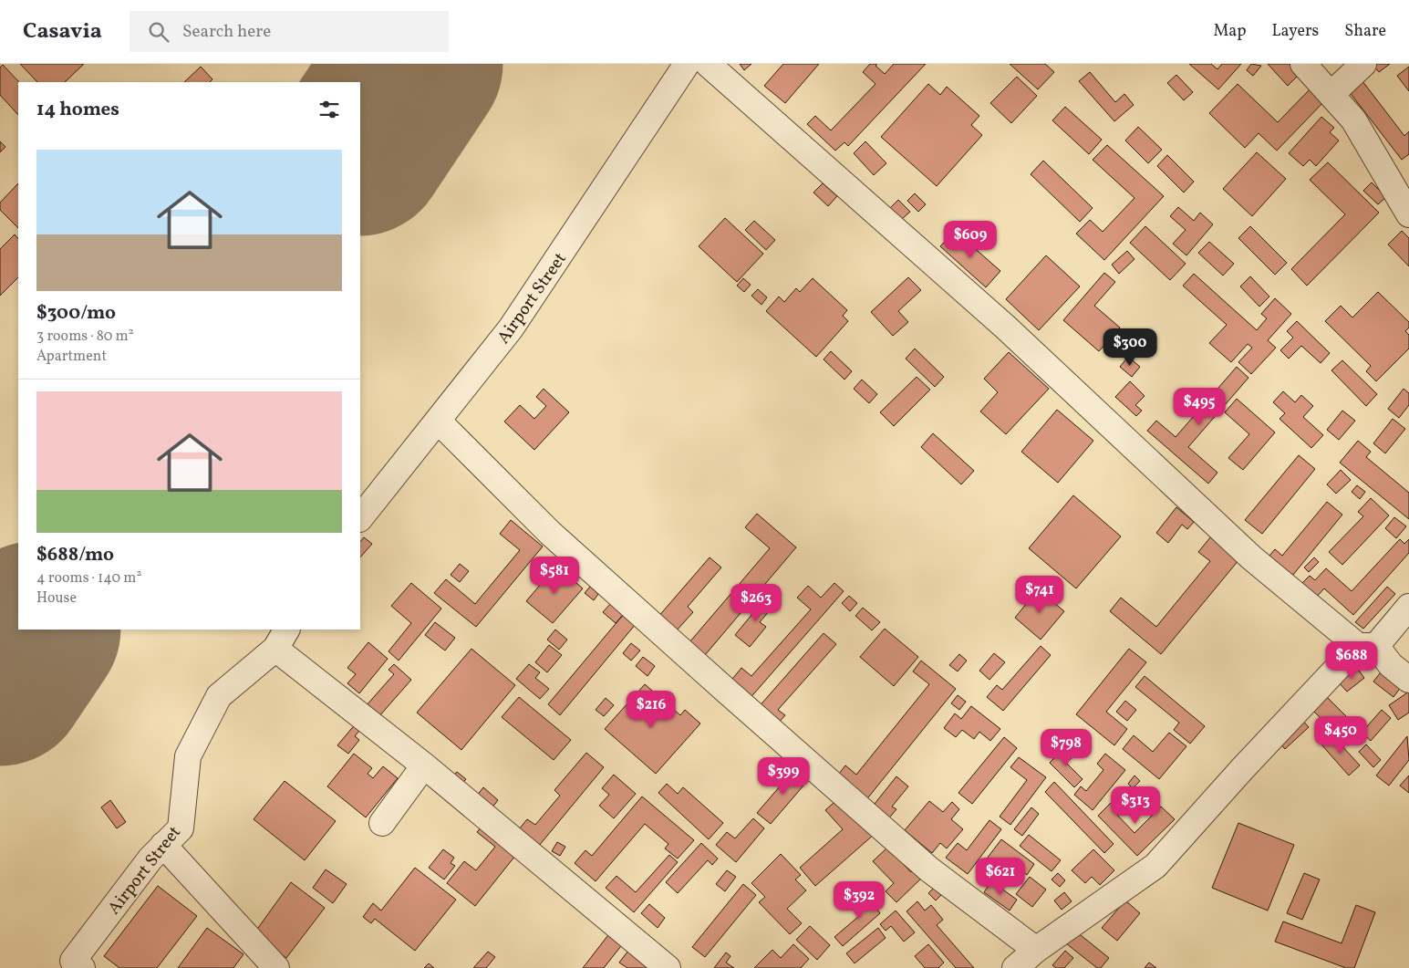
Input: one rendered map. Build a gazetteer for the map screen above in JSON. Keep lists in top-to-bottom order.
{
  "streets": {
    "street": ["Airport Street"]
  },
  "page": {
    "header": "Casavia",
    "search": "Search here",
    "nav": ["Map", "Layers", "Share"],
    "heading": "14 homes",
    "list": [
      {
        "name": "$300/mo",
        "note": "3 rooms · 80 m² · Apartment"
      },
      {
        "name": "$688/mo",
        "note": "4 rooms · 140 m² · House"
      }
    ],
    "price": [
      "$609",
      "$300",
      "$495",
      "$581",
      "$741",
      "$263",
      "$688",
      "$216",
      "$450",
      "$798",
      "$399",
      "$313",
      "$621",
      "$392"
    ]
  }
}
